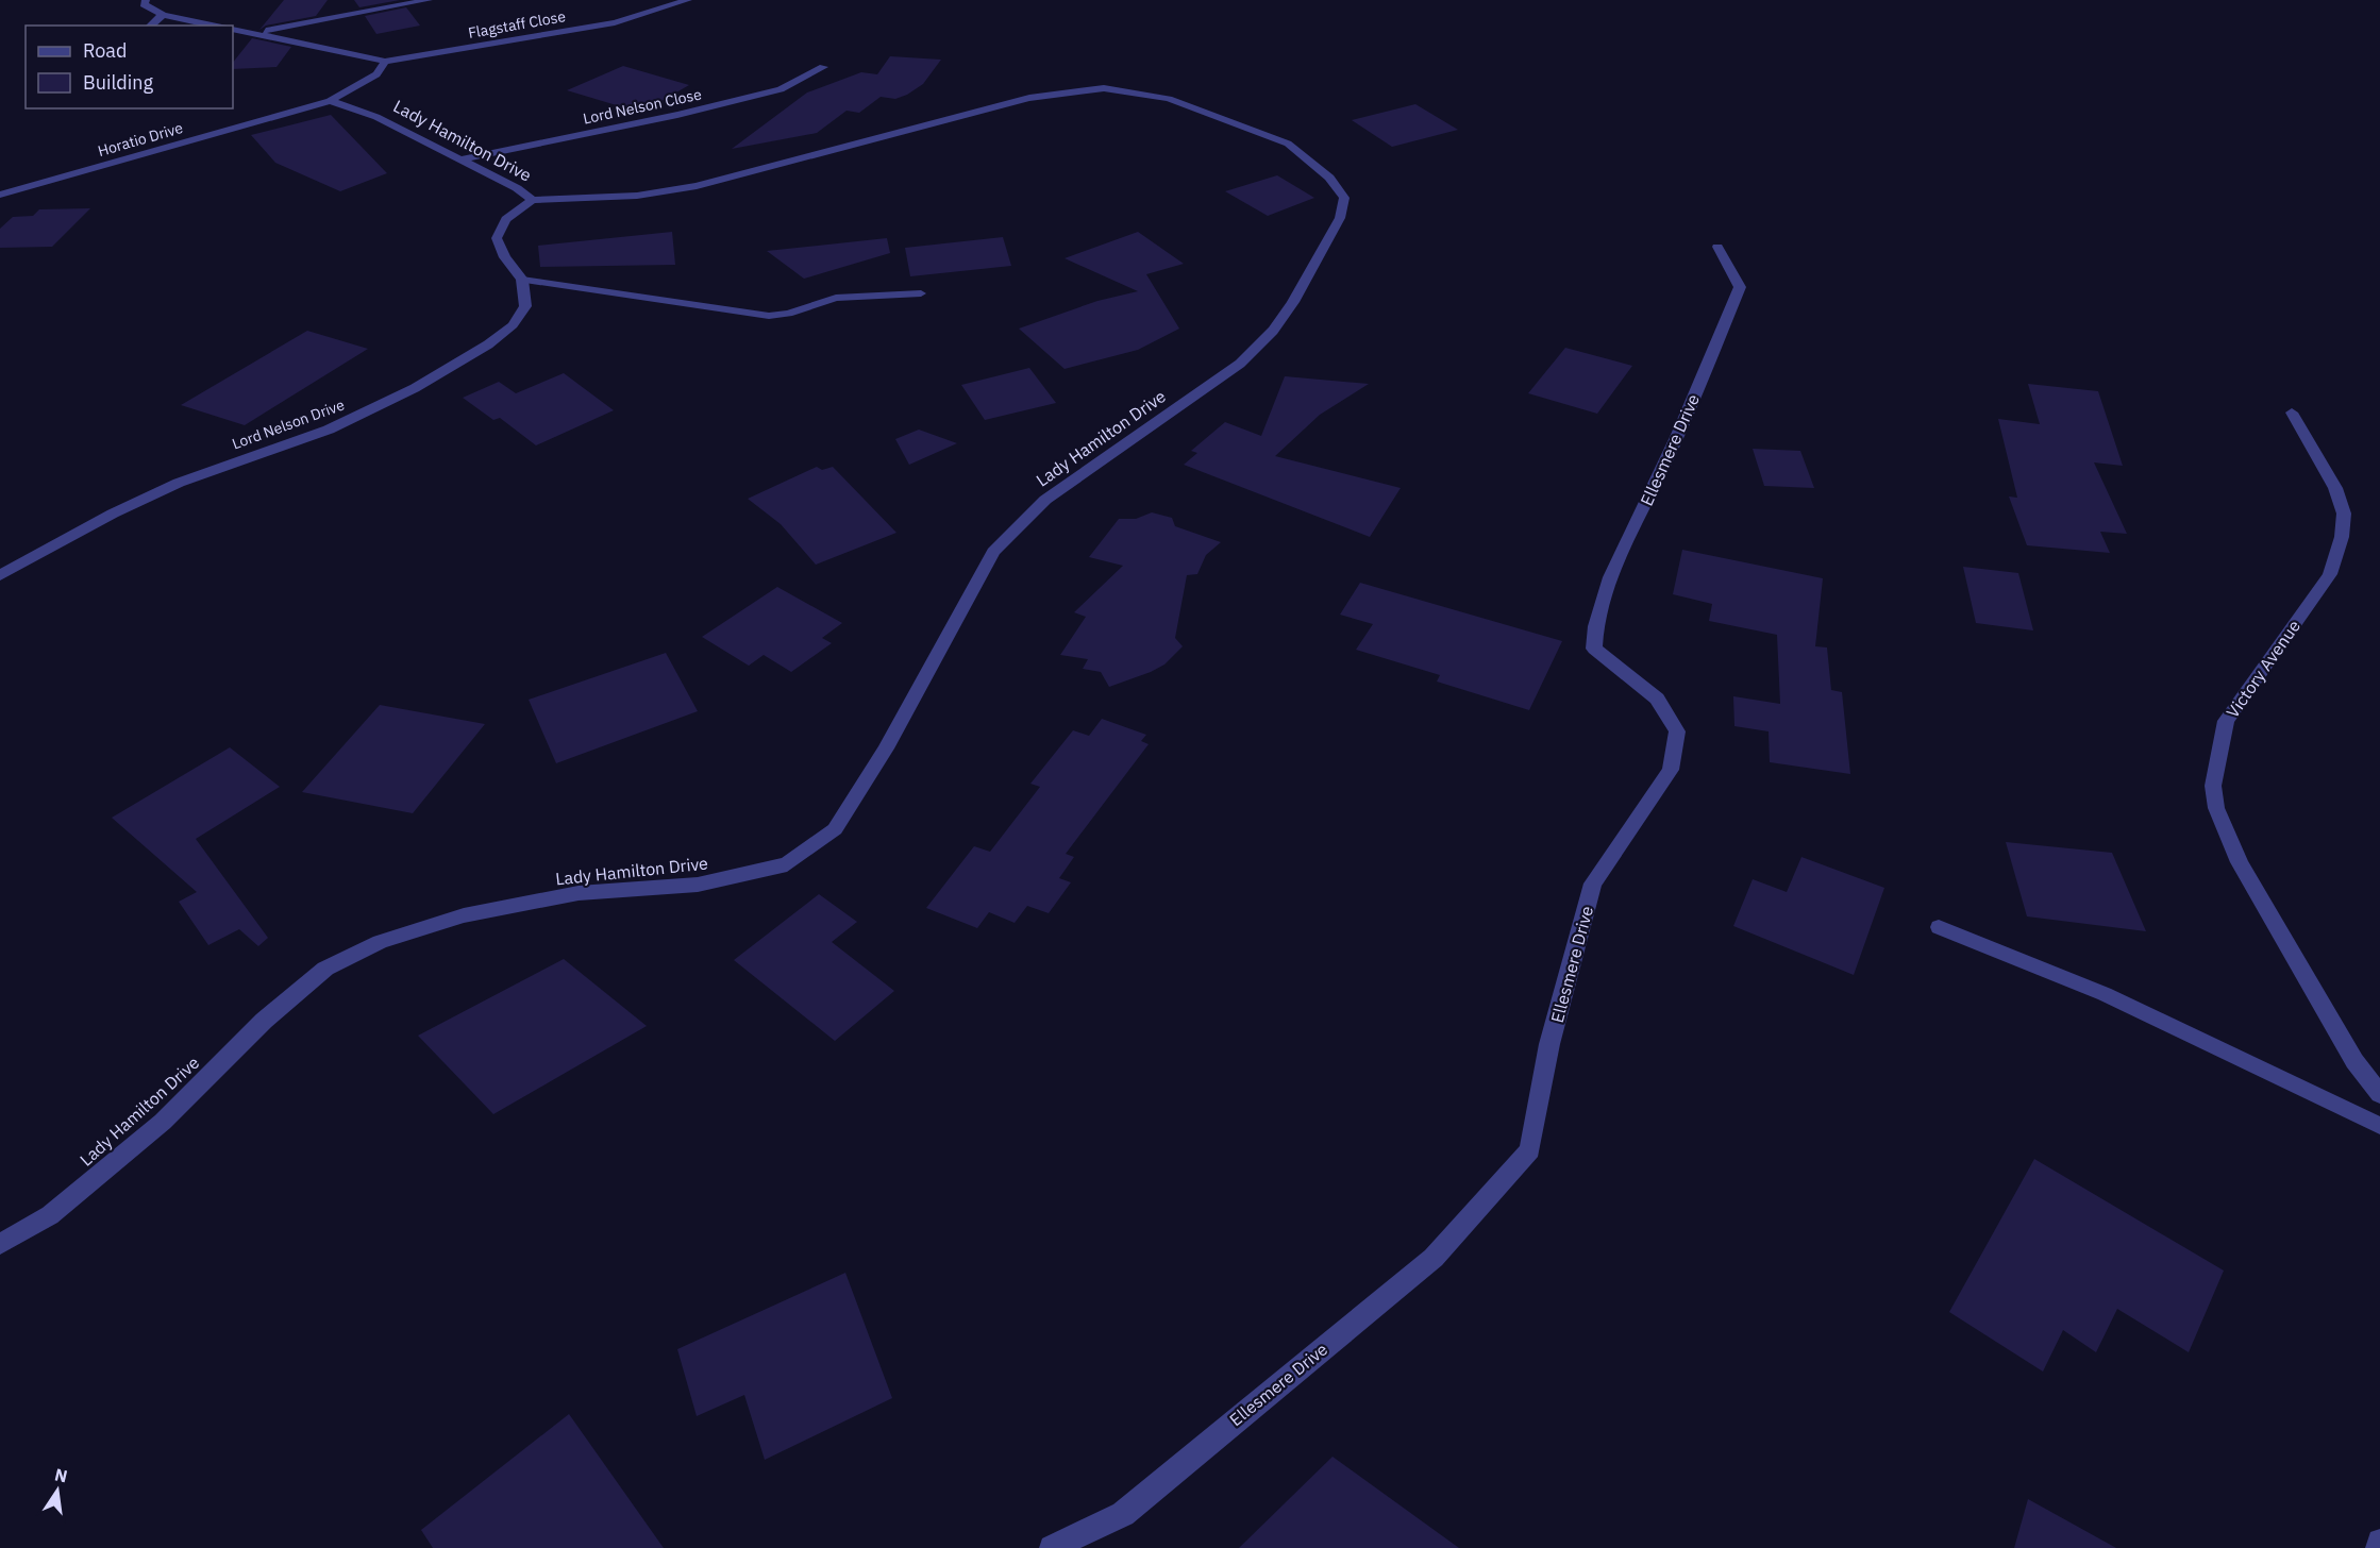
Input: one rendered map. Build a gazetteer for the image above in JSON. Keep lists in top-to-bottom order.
{
  "streets": {
    "street": [
      "Flagstaff Close",
      "Lord Nelson Close",
      "Horatio Drive",
      "Lady Hamilton Drive",
      "Lord Nelson Drive",
      "Ellesmere Drive",
      "Victory Avenue"
    ]
  },
  "crossings": [
    ["Flagstaff Close", "Horatio Drive"],
    ["Lord Nelson Close", "Lady Hamilton Drive"],
    ["Horatio Drive", "Lady Hamilton Drive"]
  ],
  "legend": ["Road", "Building"],
  "north": "top"
}
